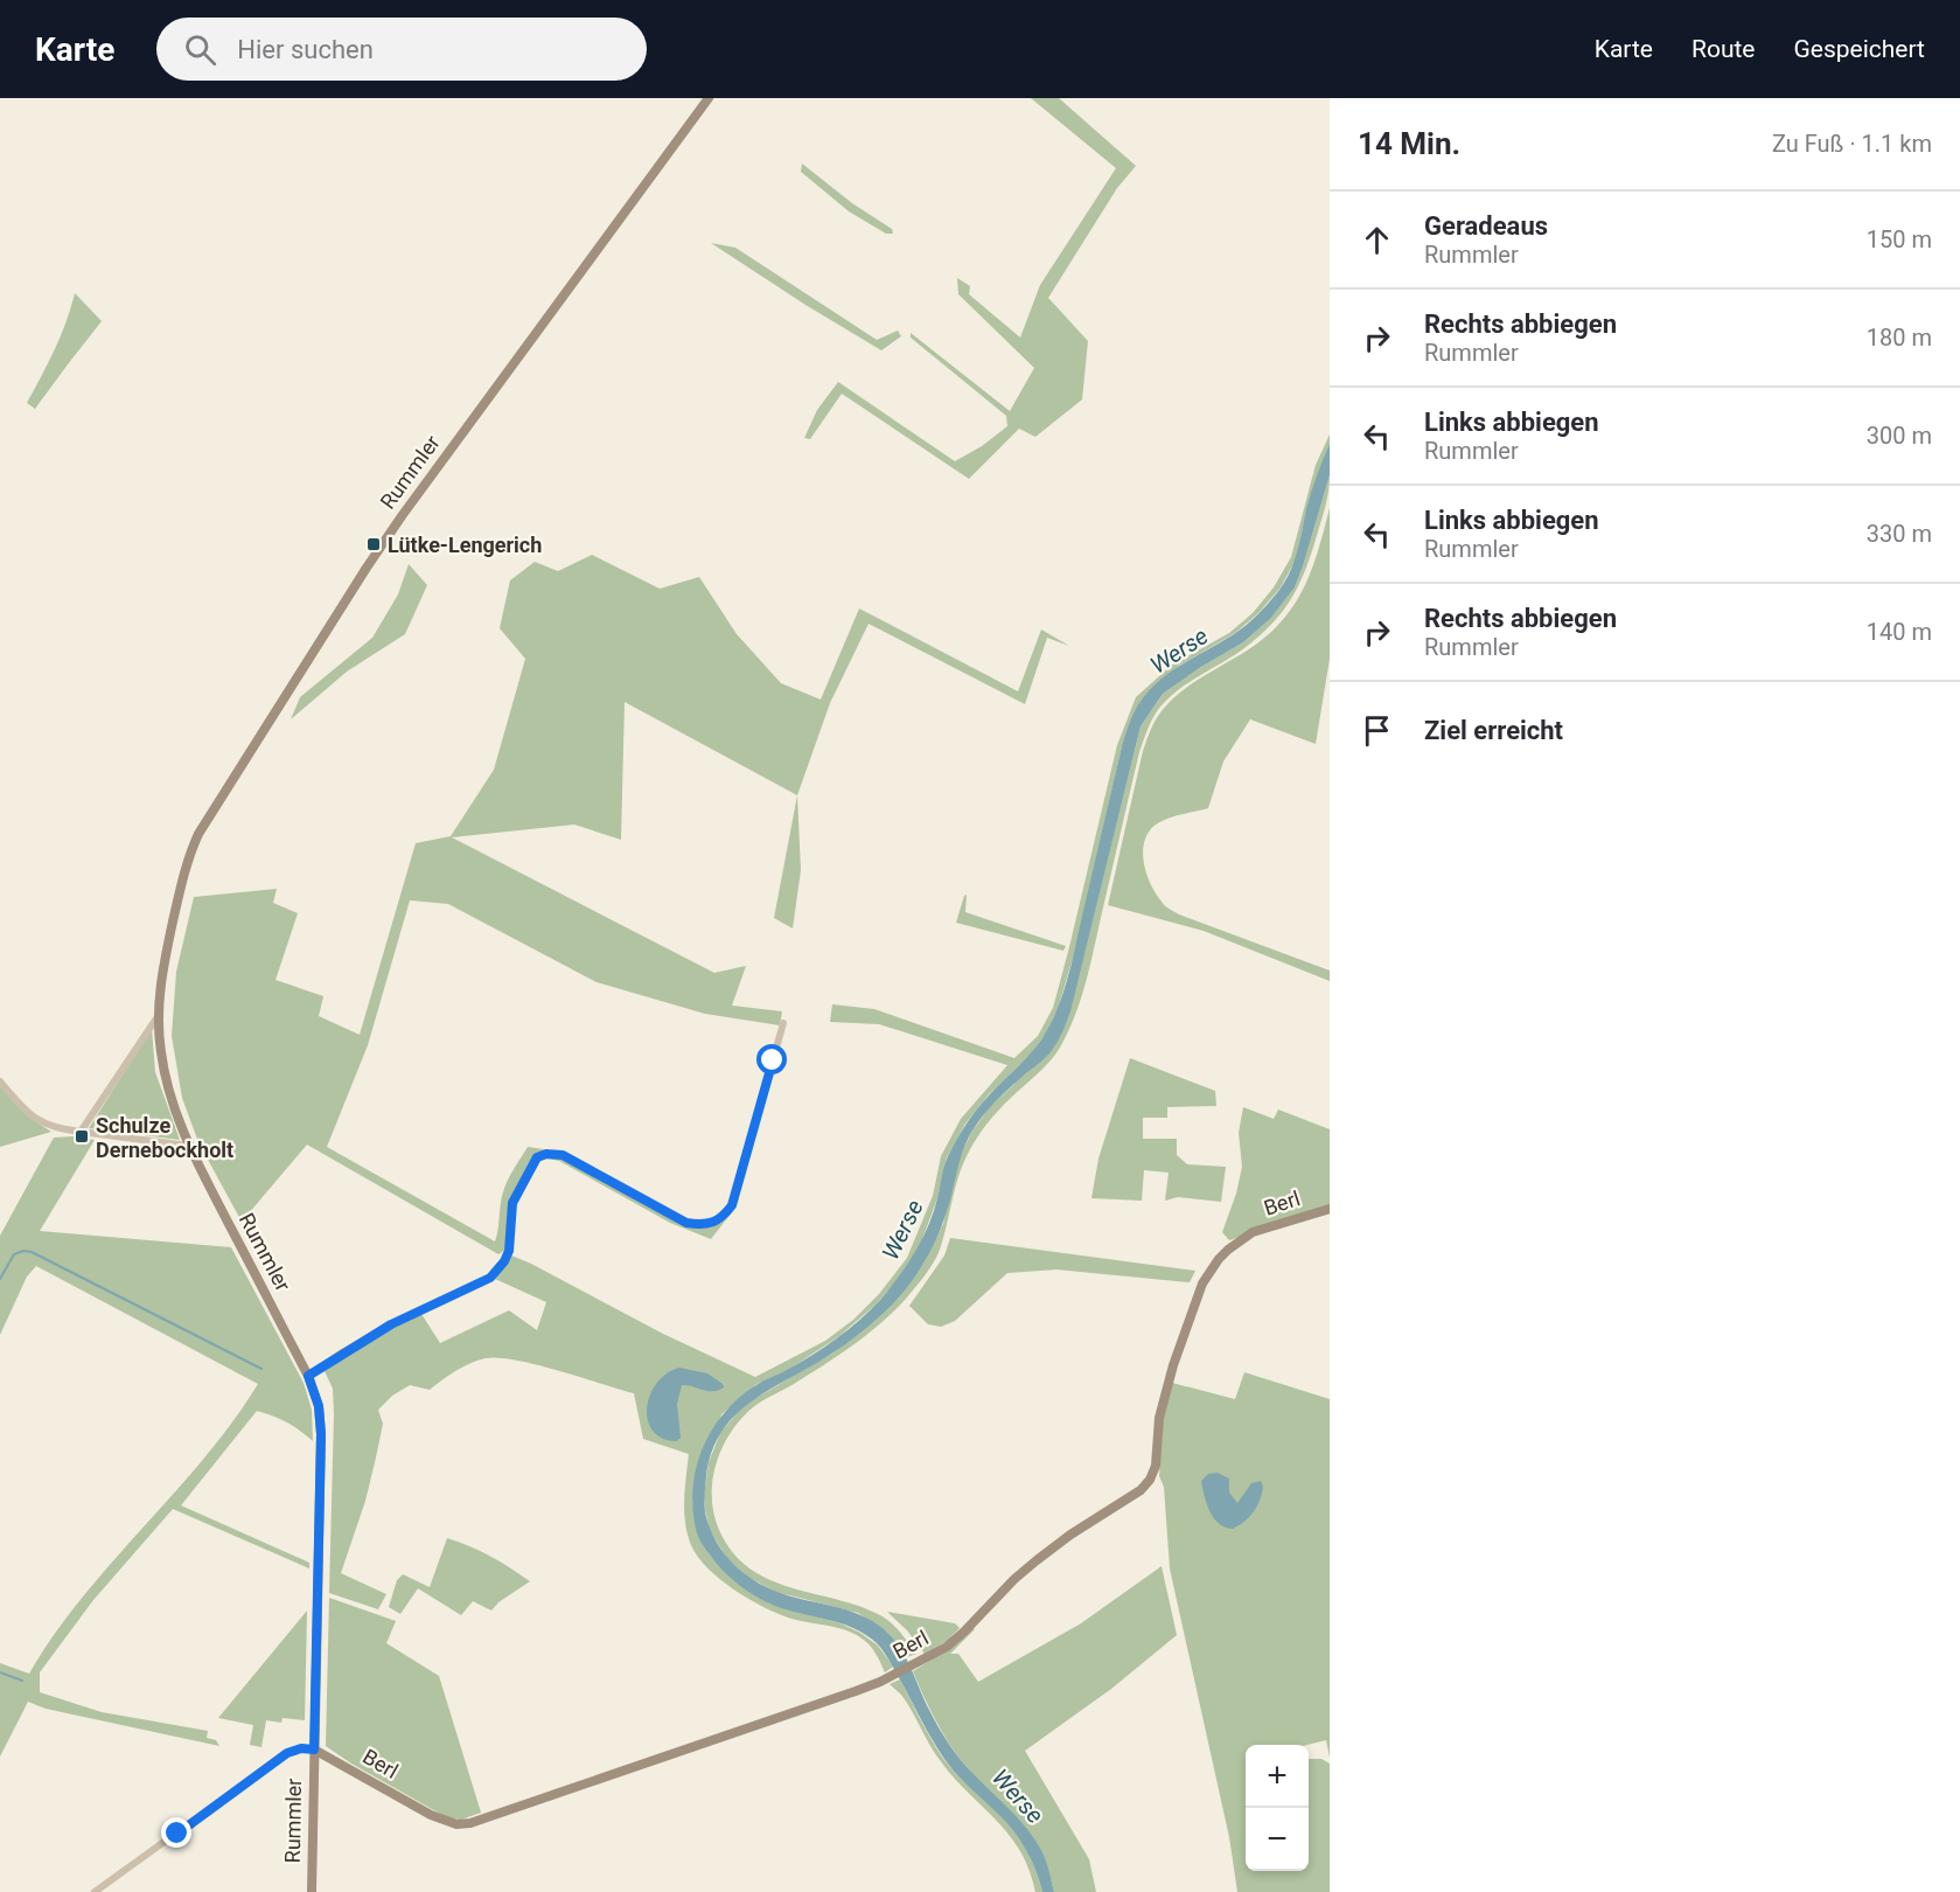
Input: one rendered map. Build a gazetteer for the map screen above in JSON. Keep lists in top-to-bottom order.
{
  "streets": {
    "main road": ["Rummler", "Berl"]
  },
  "crossings": [
    ["Rummler", "Berl"]
  ],
  "water": ["Werse"],
  "places": {
    "transit": ["Lütke-Lengerich", "Schulze Dernebockholt"]
  },
  "page": {
    "header": "Karte",
    "search": "Hier suchen",
    "nav": ["Karte", "Route", "Gespeichert"],
    "heading": ["14 Min.", "Zu Fuß · 1.1 km"],
    "list": [
      ["Geradeaus", "Rummler", "150 m"],
      ["Rechts abbiegen", "Rummler", "180 m"],
      ["Links abbiegen", "Rummler", "300 m"],
      ["Links abbiegen", "Rummler", "330 m"],
      ["Rechts abbiegen", "Rummler", "140 m"],
      "Ziel erreicht"
    ],
    "map_buttons": ["+", "−"]
  }
}
